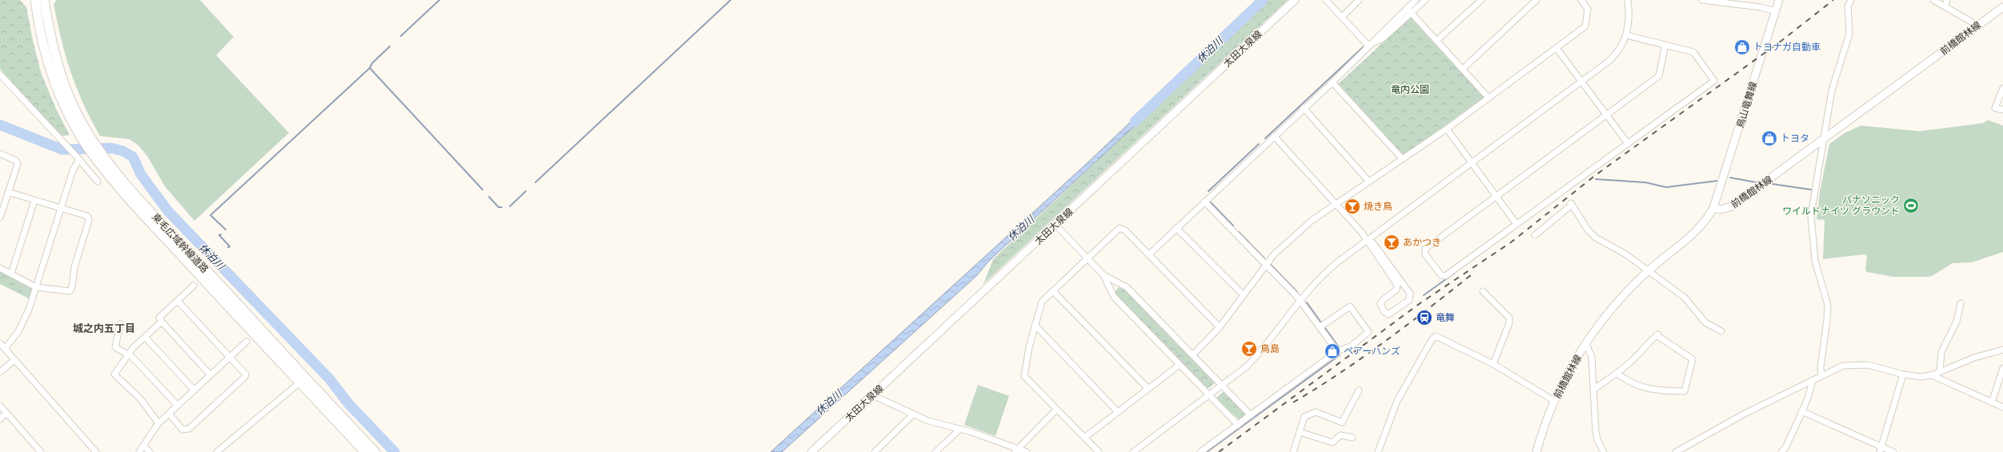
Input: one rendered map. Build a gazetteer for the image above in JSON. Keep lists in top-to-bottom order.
{
  "streets": {
    "highway": ["東毛広域幹線道路"],
    "main road": ["前橋館林線", "太田大泉線", "鳥山竜舞線"]
  },
  "crossings": [
    ["前橋館林線", "鳥山竜舞線"]
  ],
  "districts": ["城之内五丁目"],
  "water": ["休泊川"],
  "parks": ["竜内公園"],
  "places": {
    "shop": ["トヨナガ自動車", "トヨタ", "ペアーハンズ"],
    "sports": ["パナソニック ワイルドナイツ グラウンド"],
    "bar": ["焼き鳥", "あかつき", "鳥島"],
    "station": ["竜舞"]
  }
}
